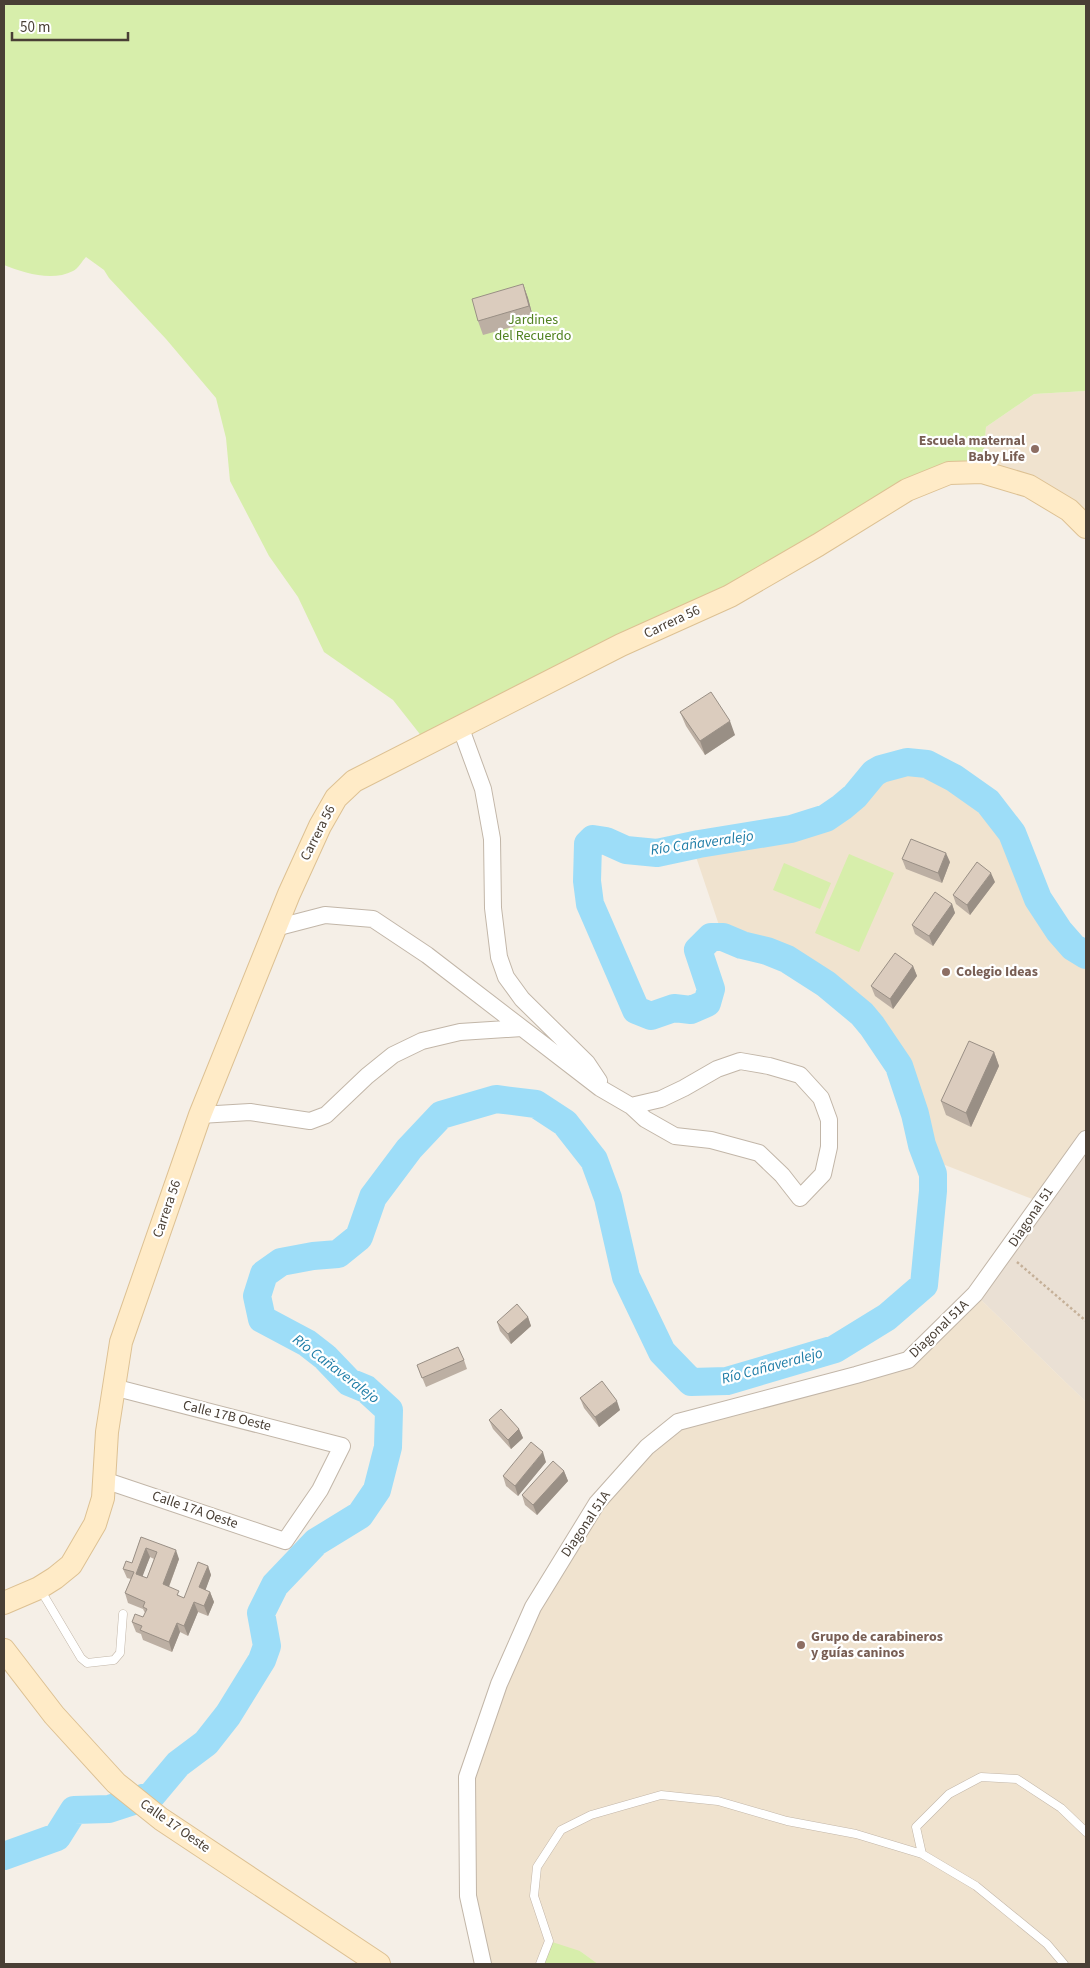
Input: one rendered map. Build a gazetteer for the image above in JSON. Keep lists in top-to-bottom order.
{
  "streets": {
    "street": [
      "Carrera 56",
      "Diagonal 51",
      "Diagonal 51A",
      "Calle 17B Oeste",
      "Calle 17A Oeste",
      "Calle 17 Oeste"
    ]
  },
  "crossings": [
    ["Carrera 56", "Calle 17B Oeste"],
    ["Carrera 56", "Calle 17A Oeste"],
    ["Diagonal 51", "Diagonal 51A"],
    ["Calle 17B Oeste", "Calle 17A Oeste"]
  ],
  "water": ["Río Cañaveralejo"],
  "parks": ["Jardines del Recuerdo"],
  "places": ["Escuela maternal Baby Life", "Colegio Ideas", "Grupo de carabineros y guías caninos"],
  "scale_bar": "50 m"
}
